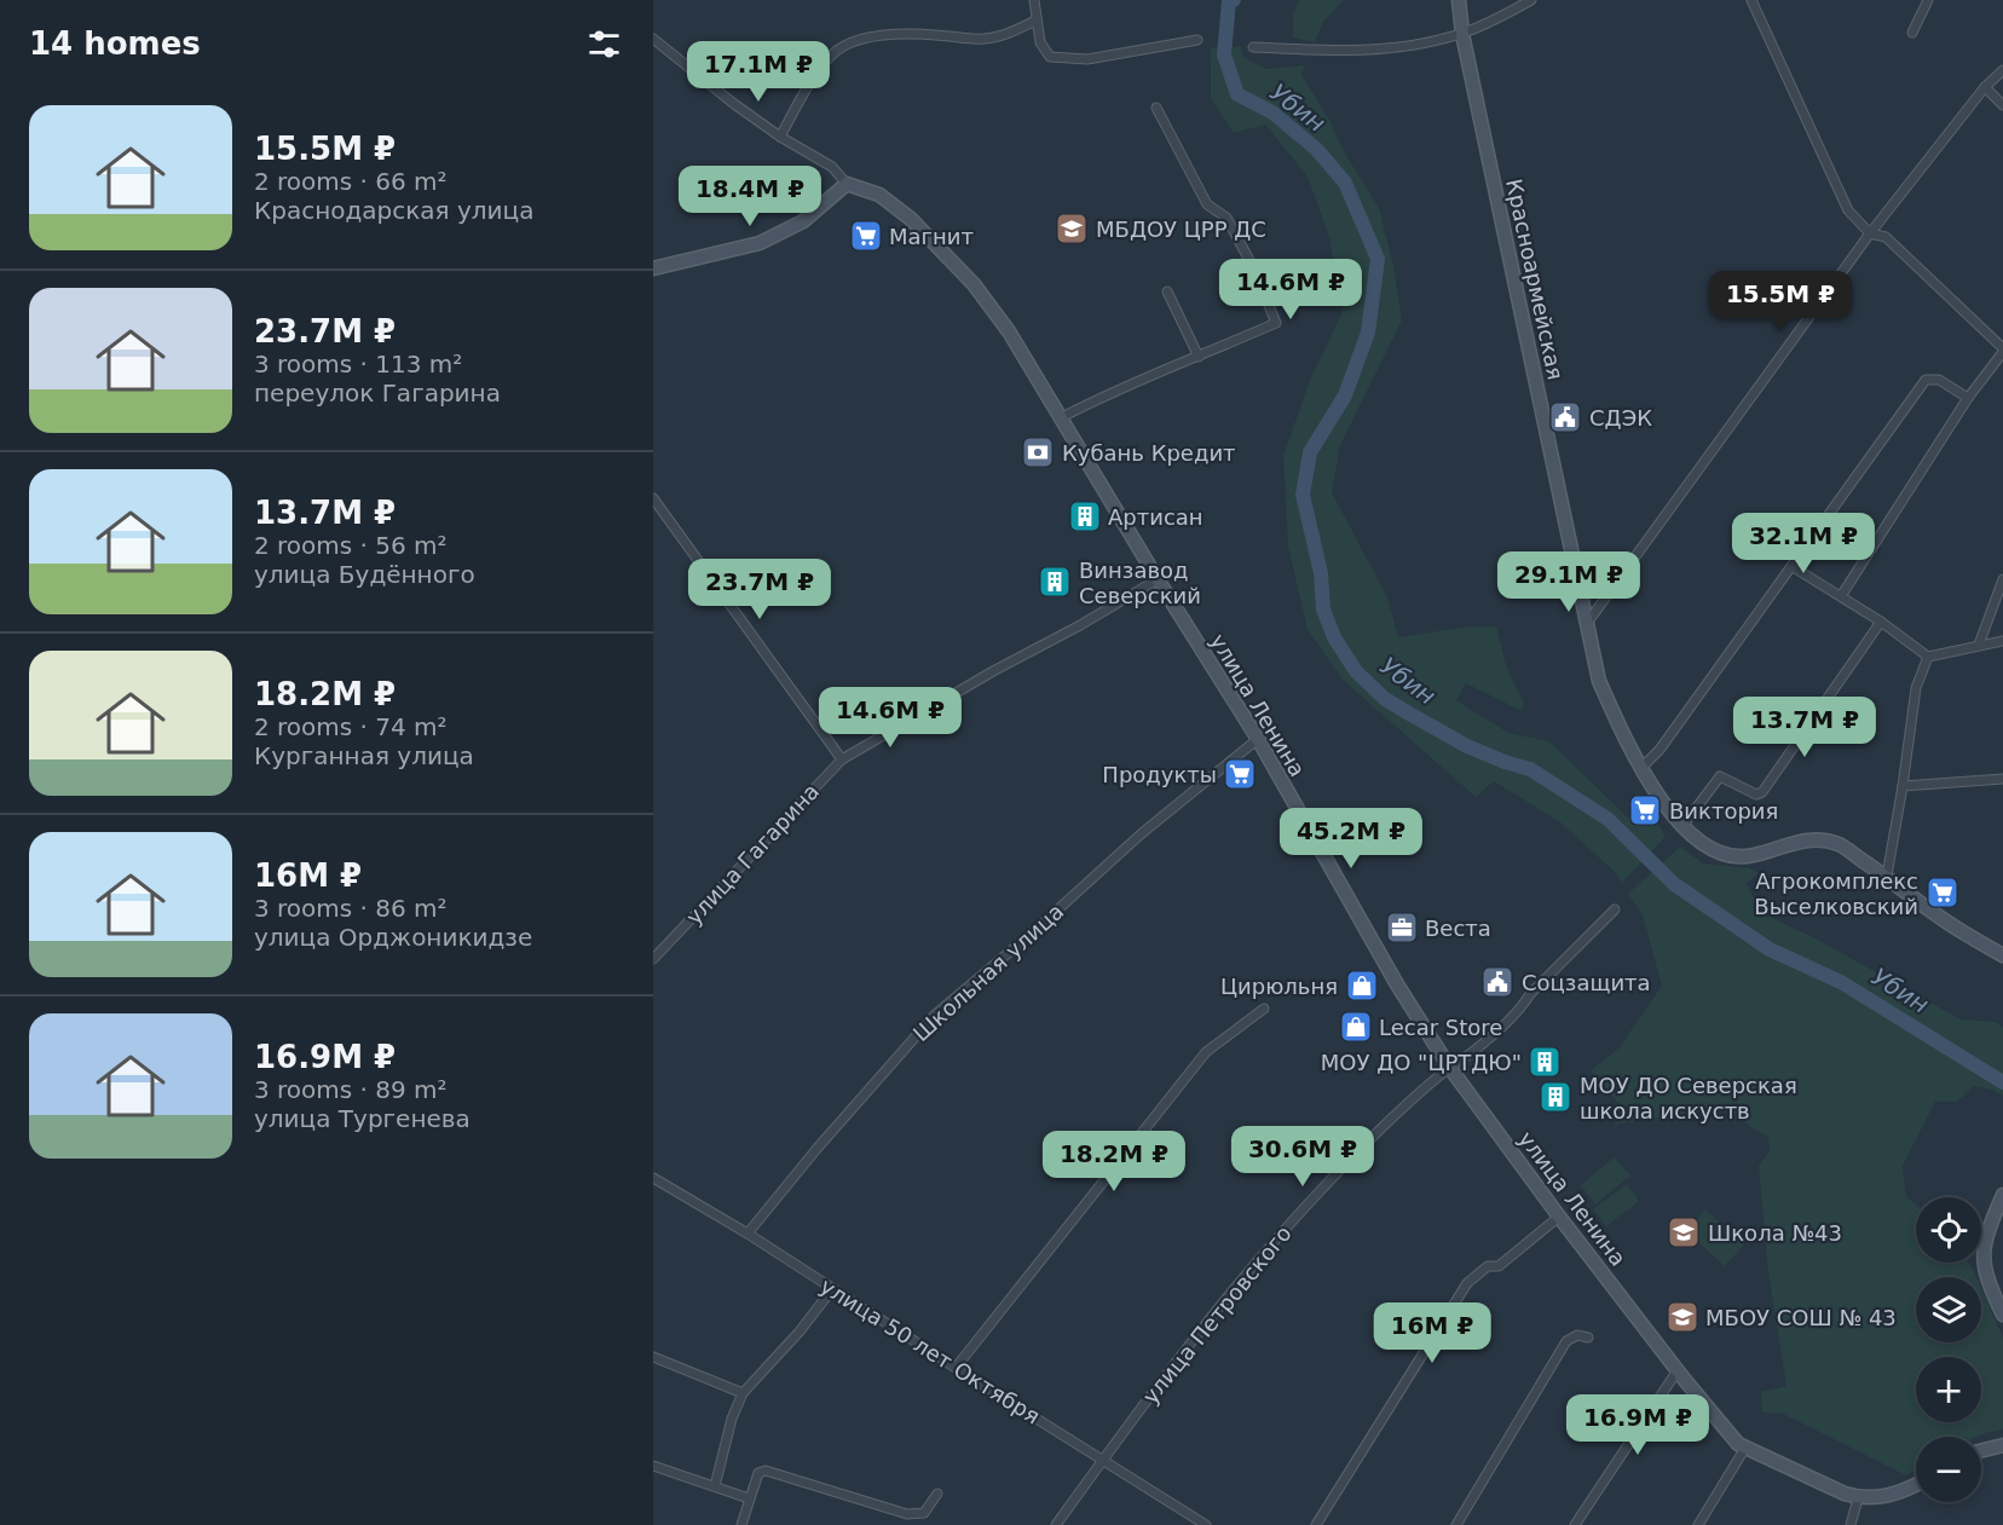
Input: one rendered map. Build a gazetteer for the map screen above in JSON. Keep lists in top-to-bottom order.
{
  "streets": {
    "street": [
      "Красноармейская",
      "улица Ленина",
      "улица Гагарина",
      "Школьная улица",
      "улица Петровского",
      "улица 50 лет Октября"
    ]
  },
  "crossings": [
    ["улица Ленина", "улица Гагарина"],
    ["улица Ленина", "Школьная улица"],
    ["улица Ленина", "улица Петровского"],
    ["Школьная улица", "улица 50 лет Октября"],
    ["улица Петровского", "улица 50 лет Октября"]
  ],
  "water": ["Убин"],
  "places": {
    "school or university": ["МБДОУ ЦРР ДС", "Школа №43", "МБОУ СОШ № 43"],
    "supermarket": [
      "Магнит",
      "Продукты",
      "Виктория",
      "Агрокомплекс Выселковский"
    ],
    "public building": ["СДЭК", "Соцзащита"],
    "bank": ["Кубань Кредит"],
    "building": [
      "Артисан",
      "Винзавод Северский",
      "МОУ ДО \"ЦРТДЮ\"",
      "МОУ ДО Северская школа искуств"
    ],
    "office": ["Веста"],
    "shop": ["Цирюльня", "Lecar Store"]
  },
  "page": {
    "heading": "14 homes",
    "price": [
      "17.1M ₽",
      "18.4M ₽",
      "14.6M ₽",
      "15.5M ₽",
      "32.1M ₽",
      "29.1M ₽",
      "23.7M ₽",
      "14.6M ₽",
      "13.7M ₽",
      "45.2M ₽",
      "30.6M ₽",
      "18.2M ₽",
      "16M ₽",
      "16.9M ₽"
    ],
    "list": [
      {
        "name": "15.5M ₽",
        "note": "2 rooms · 66 m² · Краснодарская улица"
      },
      {
        "name": "23.7M ₽",
        "note": "3 rooms · 113 m² · переулок Гагарина"
      },
      {
        "name": "13.7M ₽",
        "note": "2 rooms · 56 m² · улица Будённого"
      },
      {
        "name": "18.2M ₽",
        "note": "2 rooms · 74 m² · Курганная улица"
      },
      {
        "name": "16M ₽",
        "note": "3 rooms · 86 m² · улица Орджоникидзе"
      },
      {
        "name": "16.9M ₽",
        "note": "3 rooms · 89 m² · улица Тургенева"
      }
    ],
    "map_buttons": ["+", "−"]
  }
}
